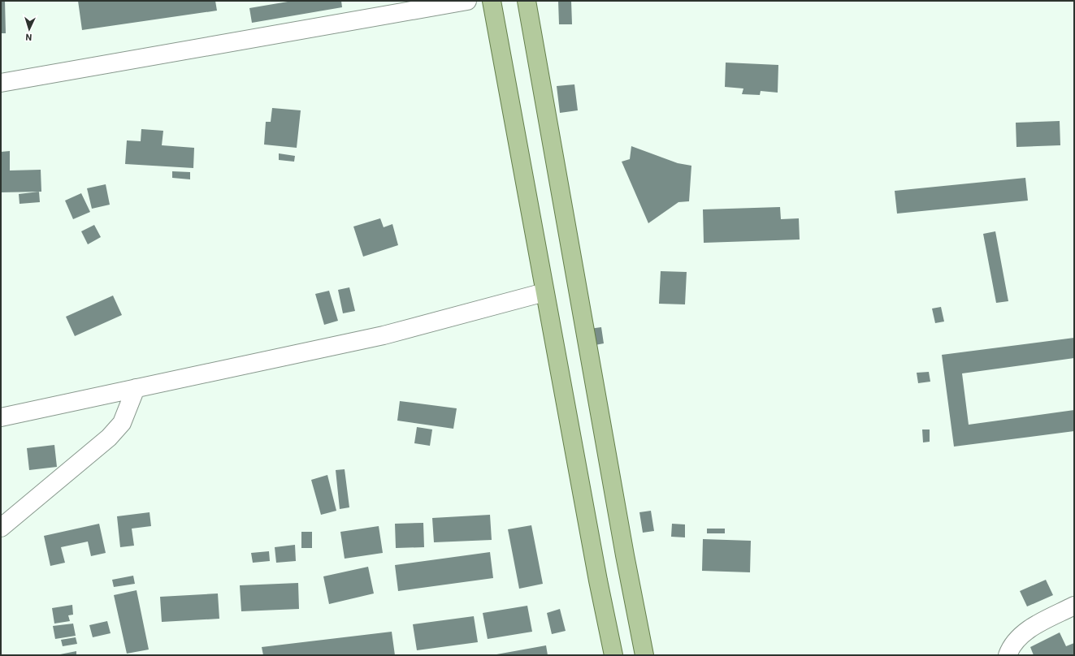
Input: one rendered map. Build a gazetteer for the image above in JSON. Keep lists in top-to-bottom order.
{
  "north": "bottom"
}
